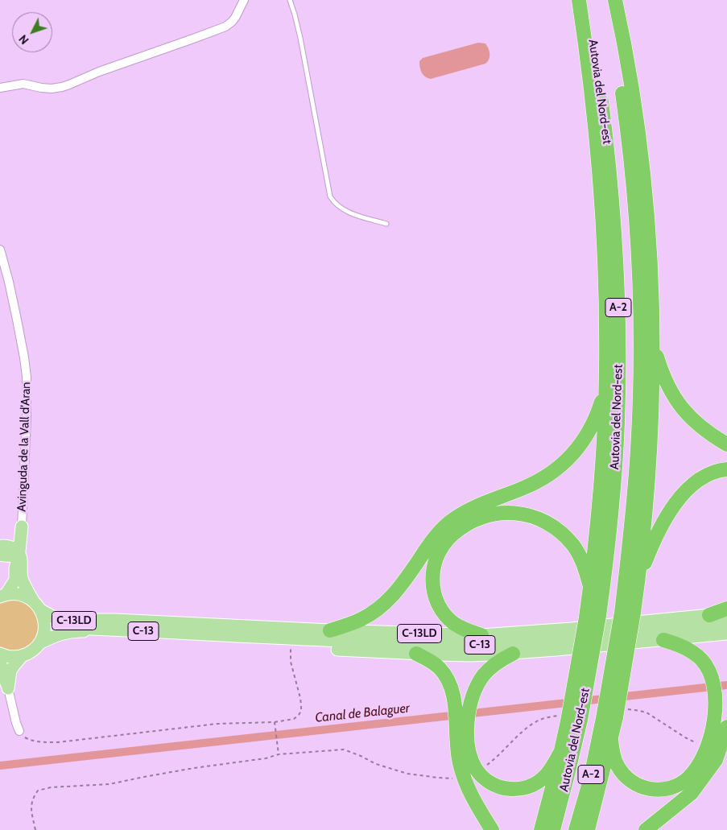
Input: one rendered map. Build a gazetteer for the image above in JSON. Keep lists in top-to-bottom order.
{
  "streets": {
    "highway": ["Autovia del Nord-est", "A-2"],
    "main road": ["C-13LD", "C-13"],
    "street": ["Avinguda de la Vall d'Aran"]
  },
  "crossings": [
    ["C-13LD", "C-13"]
  ],
  "water": ["Canal de Balaguer"],
  "north": "bottom left"
}
